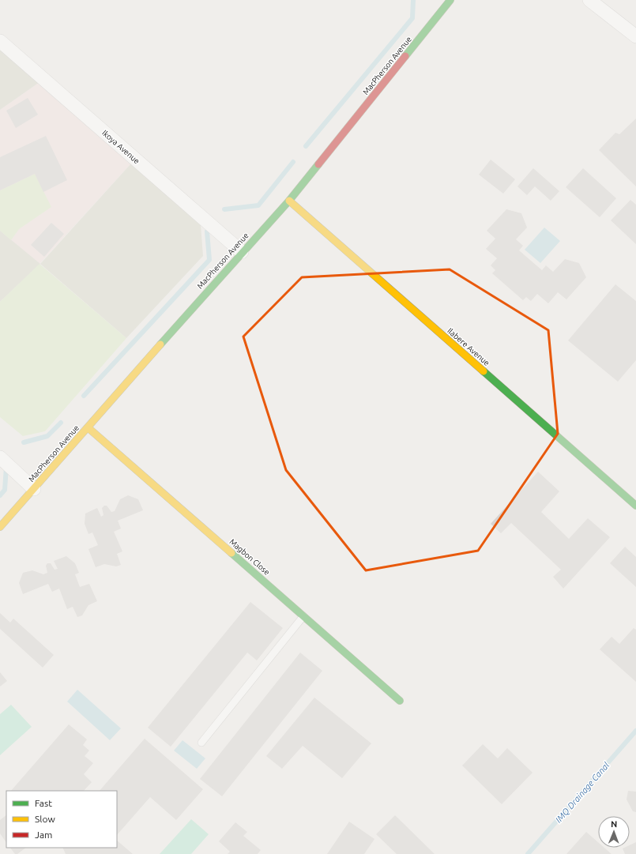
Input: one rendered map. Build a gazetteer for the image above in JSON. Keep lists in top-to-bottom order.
{
  "streets": {
    "street": [
      "MacPherson Avenue",
      "Ikoya Avenue",
      "Ilabere Avenue",
      "Magbon Close"
    ]
  },
  "crossings": [
    ["MacPherson Avenue", "Ikoya Avenue"],
    ["MacPherson Avenue", "Ilabere Avenue"],
    ["MacPherson Avenue", "Magbon Close"]
  ],
  "water": ["IMQ Drainage Canal"],
  "legend": ["Fast", "Slow", "Jam"],
  "north": "top"
}
